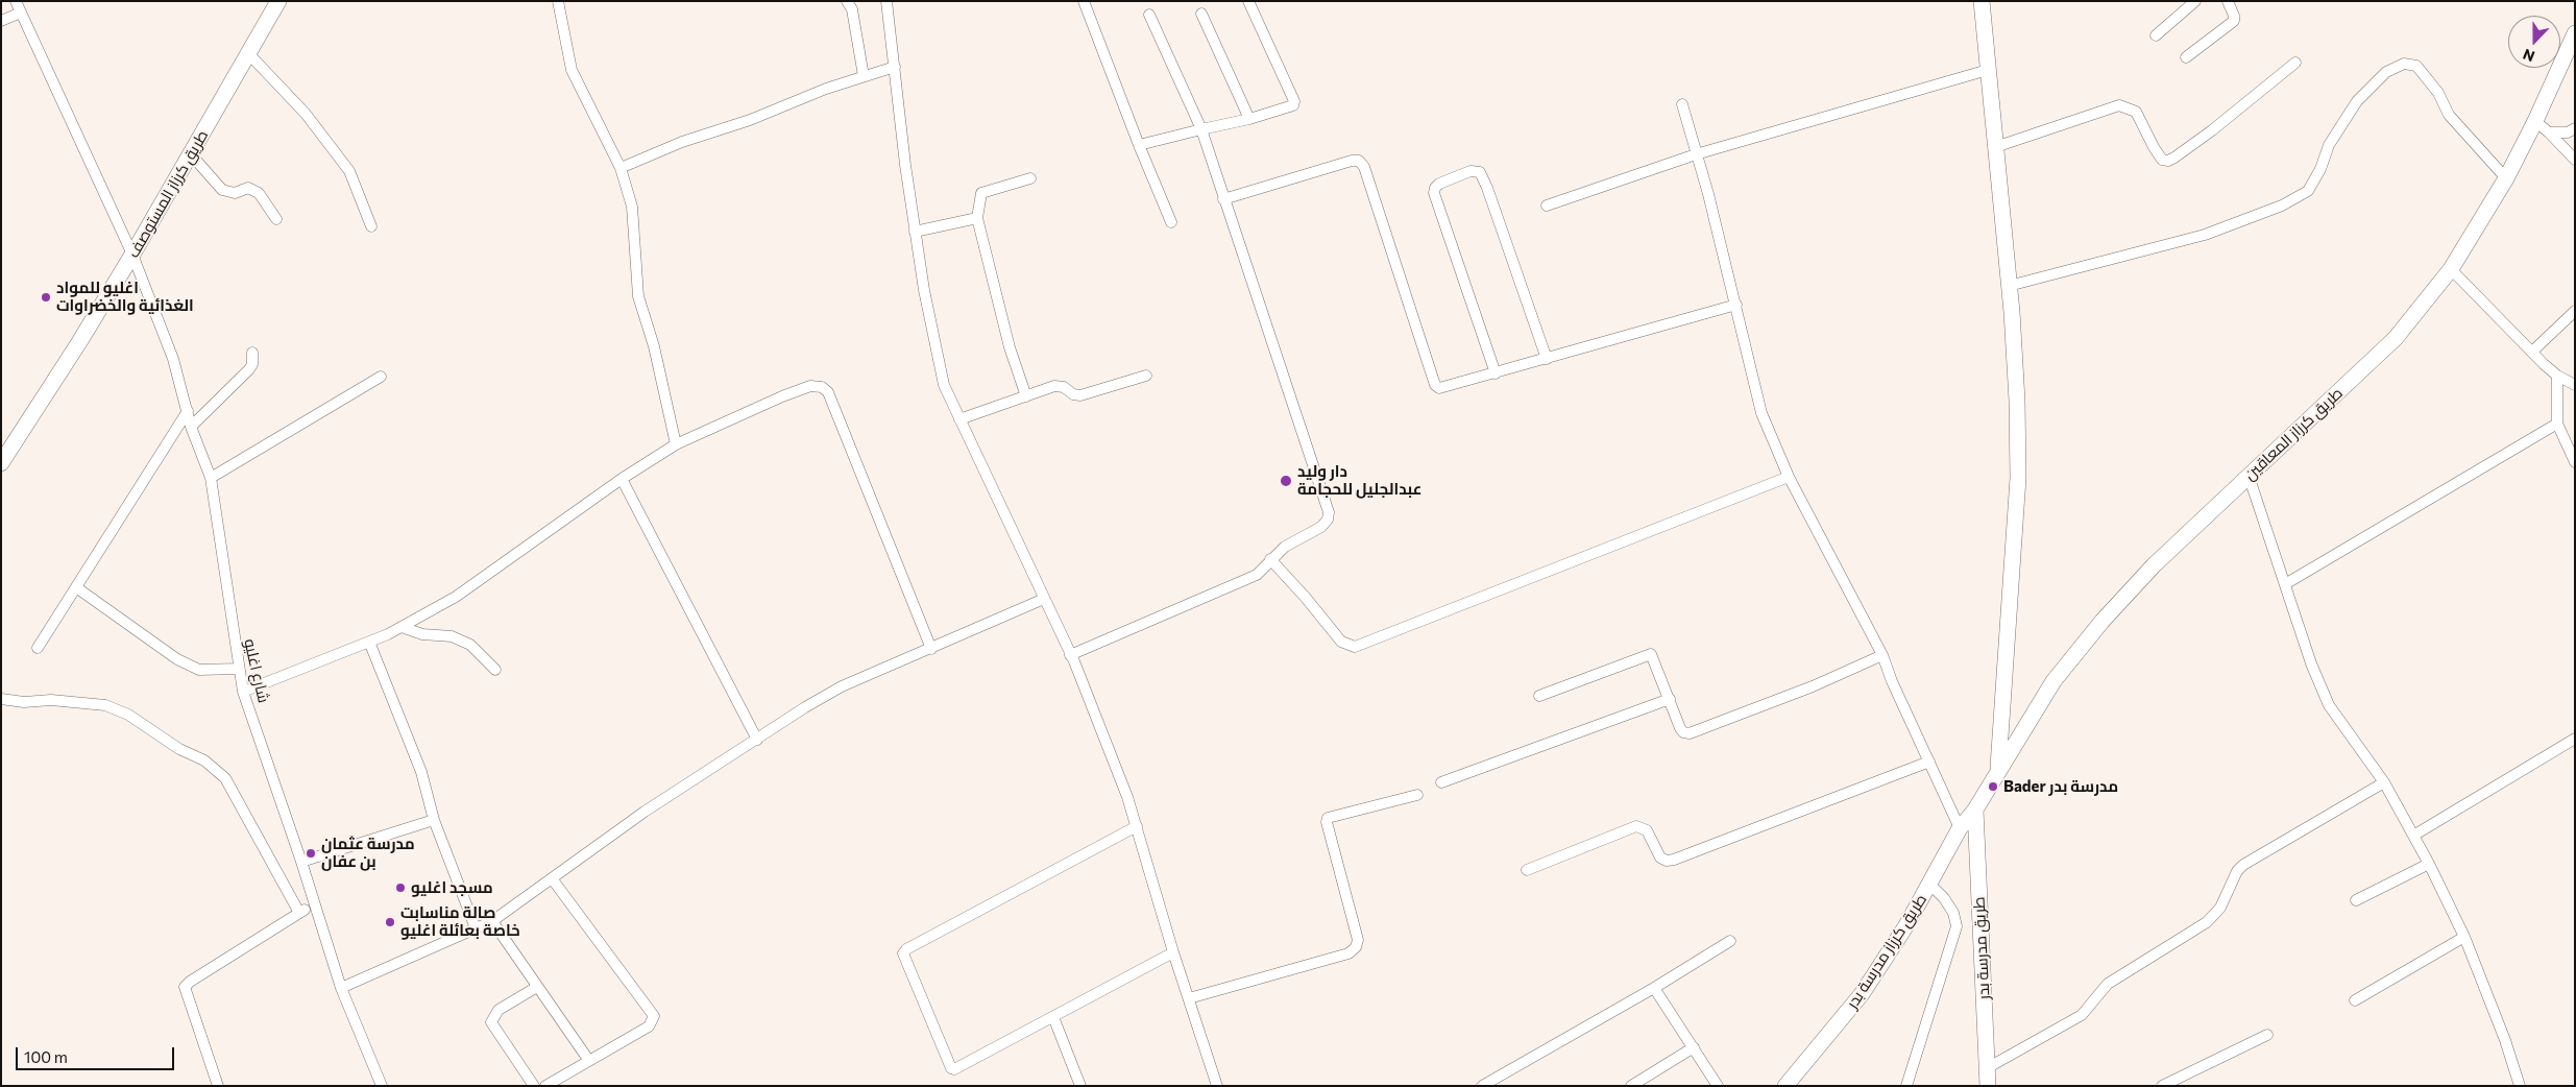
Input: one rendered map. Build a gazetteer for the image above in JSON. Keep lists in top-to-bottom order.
{
  "streets": {
    "street": [
      "طريق كرزاز المستوصف",
      "طريق كرزاز المعاقين",
      "شارع اغليو",
      "طريق مدرسة بدر",
      "طريق كرزاز مدرسة بدر"
    ]
  },
  "crossings": [
    ["طريق كرزاز المستوصف", "شارع اغليو"],
    ["طريق كرزاز المعاقين", "طريق مدرسة بدر"],
    ["طريق كرزاز المعاقين", "طريق كرزاز مدرسة بدر"],
    ["طريق مدرسة بدر", "طريق كرزاز مدرسة بدر"]
  ],
  "places": [
    "اغليو للمواد الغذائية والخضراوات",
    "دار وليد عبدالجليل للحجامة",
    "Bader مدرسة بدر",
    "مدرسة عثمان بن عفان",
    "مسجد اغليو",
    "صالة مناسابت خاصة بعائلة اغليو"
  ],
  "scale_bar": "100 m",
  "north": "bottom"
}
